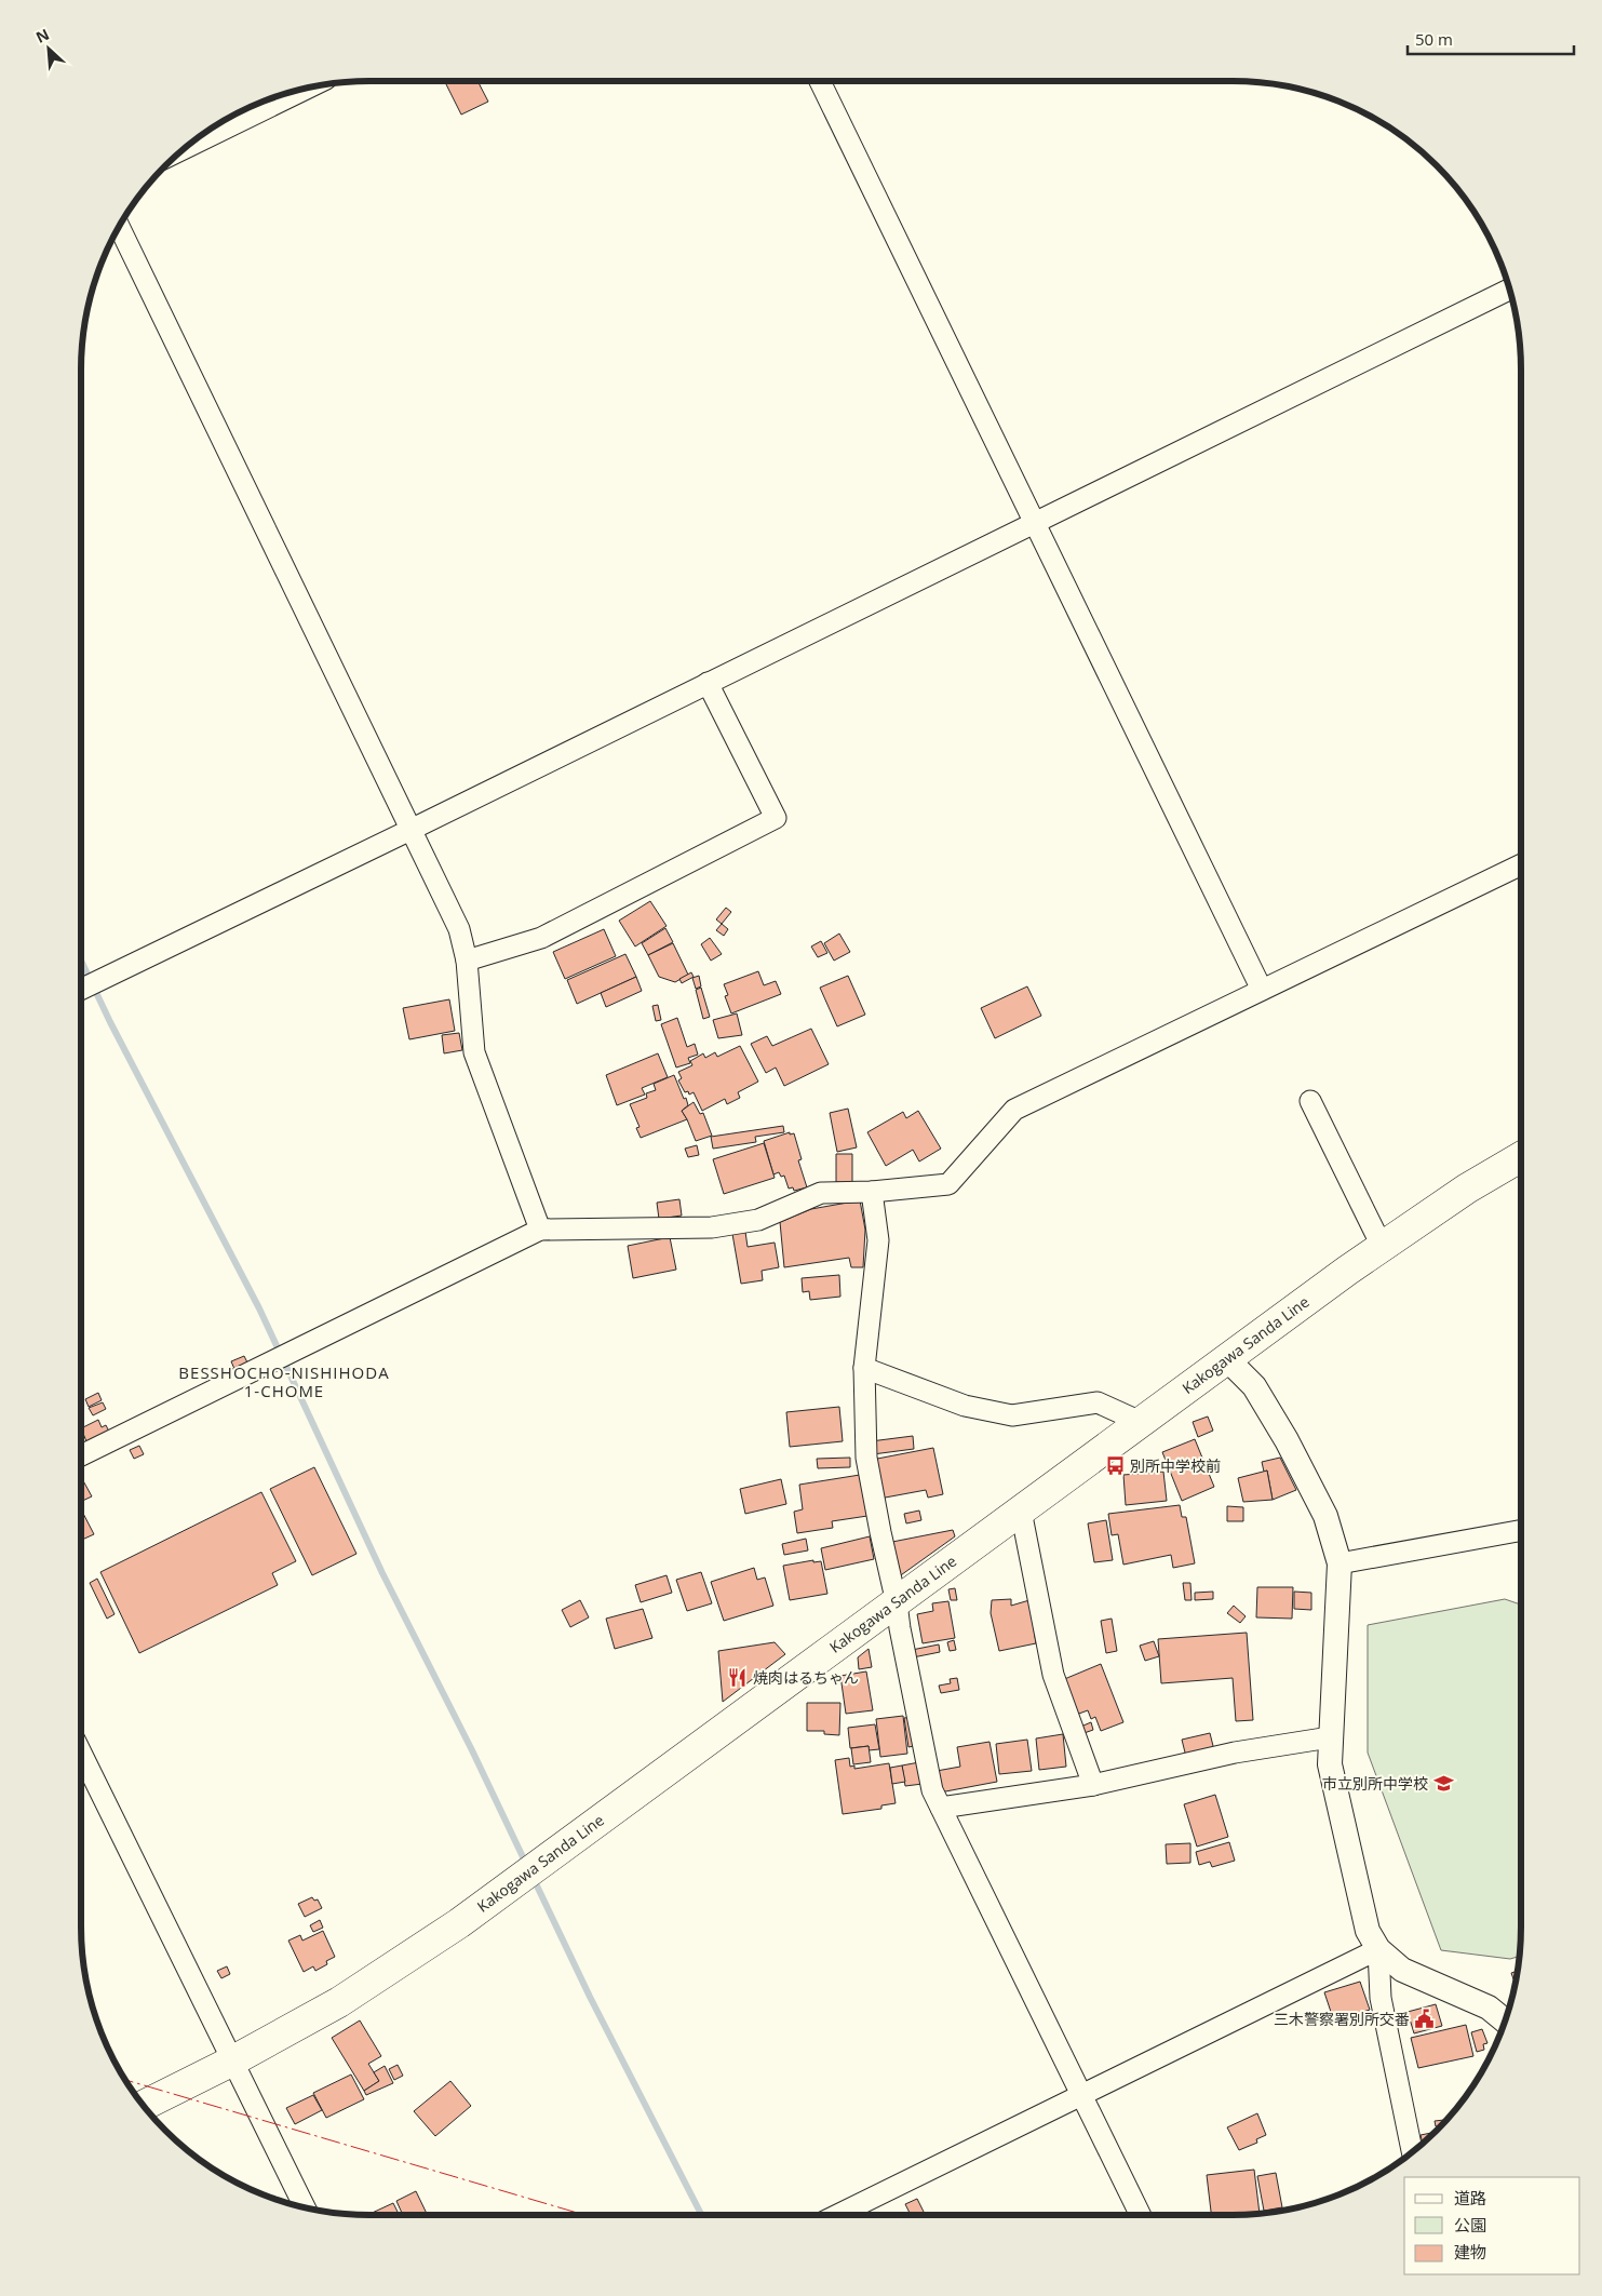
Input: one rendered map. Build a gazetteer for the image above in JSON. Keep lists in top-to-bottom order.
{
  "streets": {
    "main road": ["Kakogawa Sanda Line"]
  },
  "districts": ["BESSHOCHO-NISHIHODA 1-CHOME"],
  "places": {
    "bus stop": ["別所中学校前"],
    "restaurant": ["焼肉はるちゃん"],
    "school or university": ["市立別所中学校"],
    "public building": ["三木警察署別所交番"]
  },
  "legend": ["道路", "公園", "建物"],
  "scale_bar": "50 m",
  "north": "top left"
}
